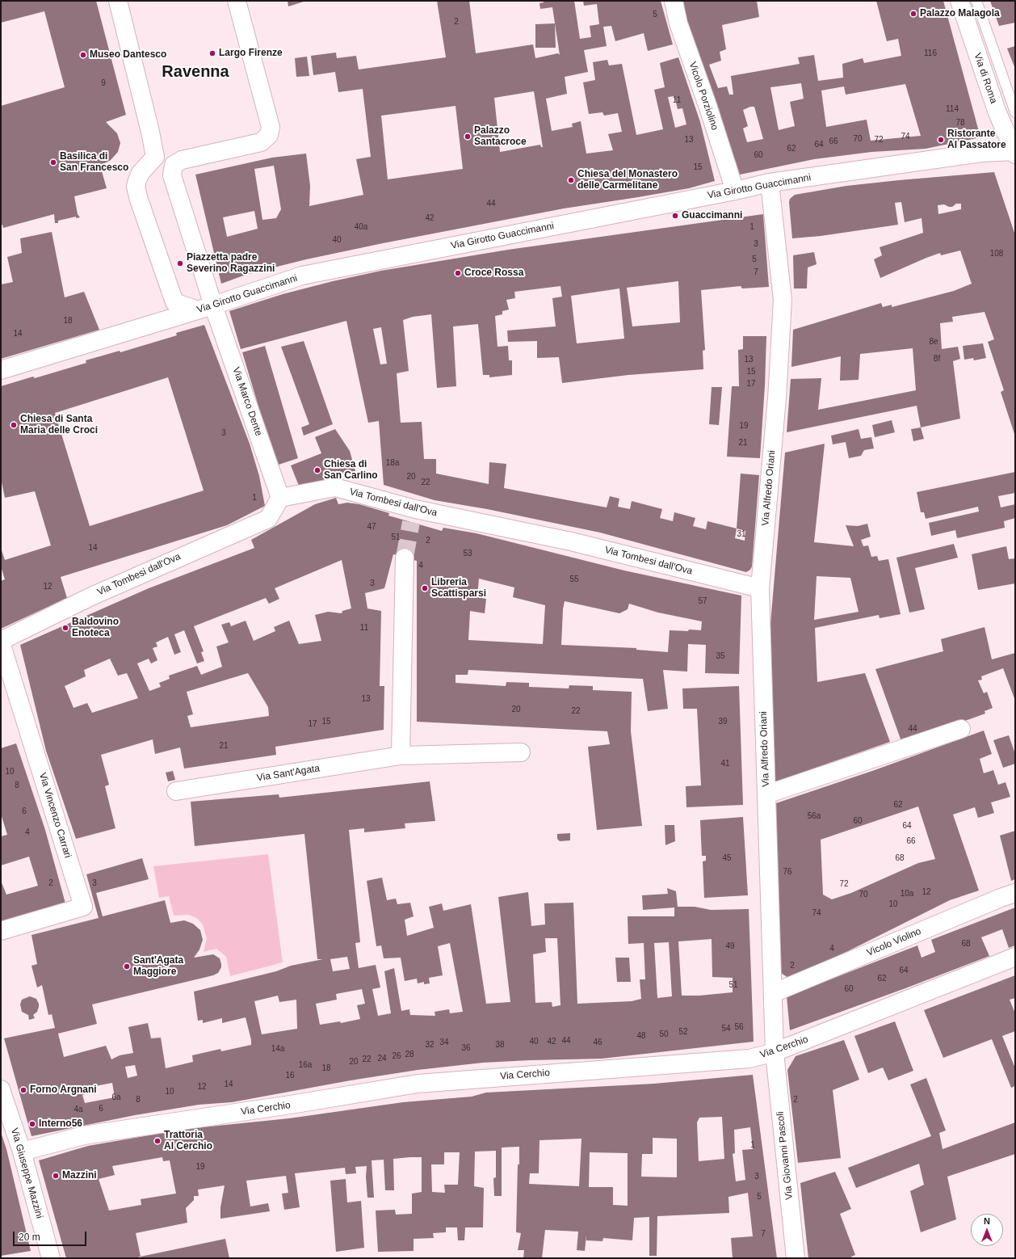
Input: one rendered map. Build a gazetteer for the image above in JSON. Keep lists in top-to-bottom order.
{
  "streets": {
    "street": [
      "Via di Roma",
      "Vicolo Porziolino",
      "Via Girotto Guaccimanni",
      "Via Marco Dente",
      "Via Alfredo Oriani",
      "Via Tombesi dall'Ova",
      "Via Sant'Agata",
      "Via Vincenzo Carrari",
      "Vicolo Violino",
      "Via Cerchio",
      "Via Giovanni Pascoli",
      "Via Giuseppe Mazzini"
    ]
  },
  "crossings": [
    ["Via di Roma", "Via Girotto Guaccimanni"],
    ["Vicolo Porziolino", "Via Girotto Guaccimanni"],
    ["Via Girotto Guaccimanni", "Via Marco Dente"],
    ["Via Girotto Guaccimanni", "Via Alfredo Oriani"],
    ["Via Marco Dente", "Via Tombesi dall'Ova"],
    ["Via Alfredo Oriani", "Via Tombesi dall'Ova"],
    ["Via Alfredo Oriani", "Vicolo Violino"],
    ["Via Alfredo Oriani", "Via Cerchio"],
    ["Via Alfredo Oriani", "Via Giovanni Pascoli"],
    ["Via Tombesi dall'Ova", "Via Vincenzo Carrari"],
    ["Via Cerchio", "Via Giovanni Pascoli"],
    ["Via Cerchio", "Via Giuseppe Mazzini"]
  ],
  "districts": ["Ravenna"],
  "places": [
    "Palazzo Malagola",
    "Largo Firenze",
    "Museo Dantesco",
    "Palazzo Santacroce",
    "Ristorante Al Passatore",
    "Basilica di San Francesco",
    "Chiesa del Monastero delle Carmelitane",
    "Guaccimanni",
    "Piazzetta padre Severino Ragazzini",
    "Croce Rossa",
    "Chiesa di Santa Maria delle Croci",
    "Chiesa di San Carlino",
    "Libreria Scattisparsi",
    "Baldovino Enoteca",
    "Sant'Agata Maggiore",
    "Forno Argnani",
    "Interno56",
    "Trattoria Al Cerchio",
    "Mazzini"
  ],
  "house_numbers": [
    "5",
    "2",
    "116",
    "9",
    "11",
    "114",
    "78",
    "74",
    "70",
    "13",
    "72",
    "66",
    "64",
    "62",
    "60",
    "15",
    "44",
    "42",
    "40a",
    "1",
    "40",
    "3",
    "108",
    "5",
    "7",
    "18",
    "14",
    "8e",
    "8f",
    "13",
    "15",
    "17",
    "19",
    "3",
    "21",
    "18a",
    "20",
    "22",
    "1",
    "47",
    "31",
    "51",
    "2",
    "14",
    "53",
    "4",
    "55",
    "3",
    "12",
    "57",
    "11",
    "35",
    "13",
    "20",
    "22",
    "15",
    "39",
    "17",
    "44",
    "21",
    "41",
    "10",
    "8",
    "62",
    "6",
    "56a",
    "60",
    "64",
    "4",
    "66",
    "45",
    "68",
    "76",
    "2",
    "3",
    "72",
    "12",
    "10a",
    "70",
    "10",
    "74",
    "68",
    "49",
    "4",
    "2",
    "64",
    "62",
    "51",
    "60",
    "56",
    "54",
    "52",
    "50",
    "48",
    "44",
    "40",
    "42",
    "34",
    "46",
    "32",
    "38",
    "36",
    "14a",
    "28",
    "26",
    "24",
    "22",
    "20",
    "16a",
    "18",
    "16",
    "14",
    "12",
    "10",
    "6a",
    "8",
    "2",
    "6",
    "4a",
    "1",
    "19",
    "3",
    "5",
    "7"
  ],
  "scale_bar": "20 m",
  "north": "top"
}
